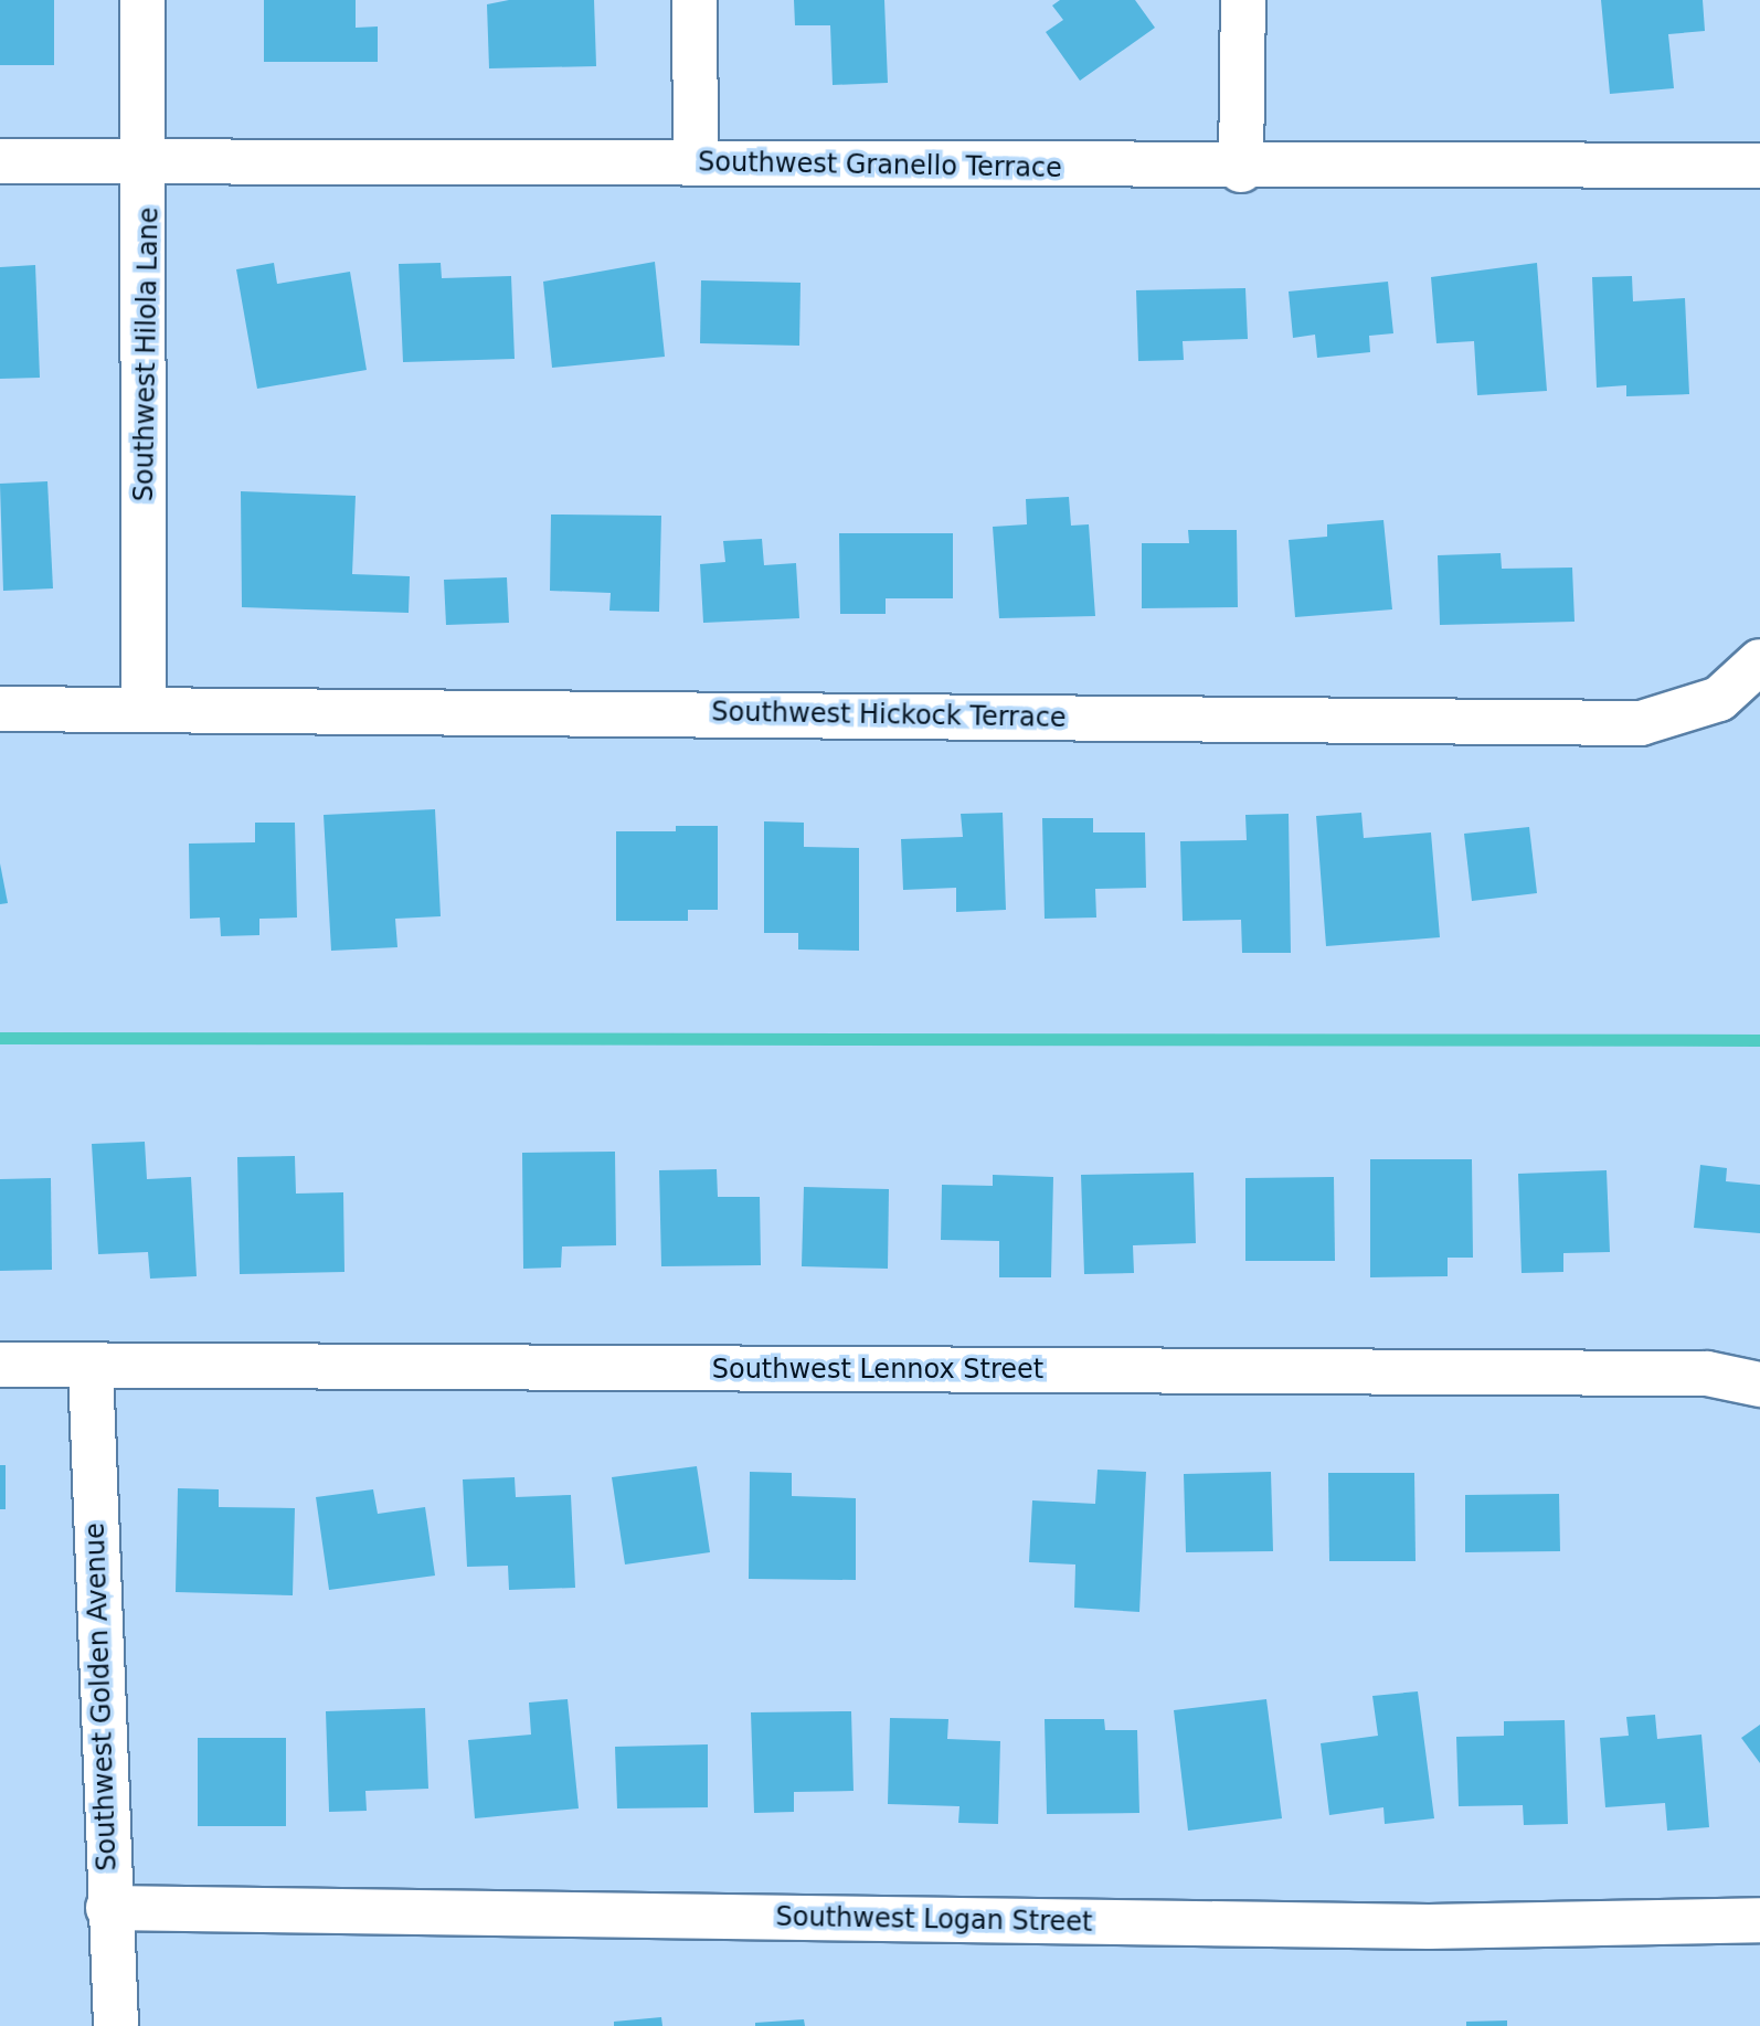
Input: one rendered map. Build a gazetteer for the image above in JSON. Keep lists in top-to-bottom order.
{
  "streets": {
    "street": [
      "Southwest Granello Terrace",
      "Southwest Hilola Lane",
      "Southwest Hickock Terrace",
      "Southwest Lennox Street",
      "Southwest Golden Avenue",
      "Southwest Logan Street"
    ]
  },
  "crossings": [
    ["Southwest Granello Terrace", "Southwest Hilola Lane"],
    ["Southwest Hilola Lane", "Southwest Hickock Terrace"],
    ["Southwest Lennox Street", "Southwest Golden Avenue"],
    ["Southwest Golden Avenue", "Southwest Logan Street"]
  ]
}
